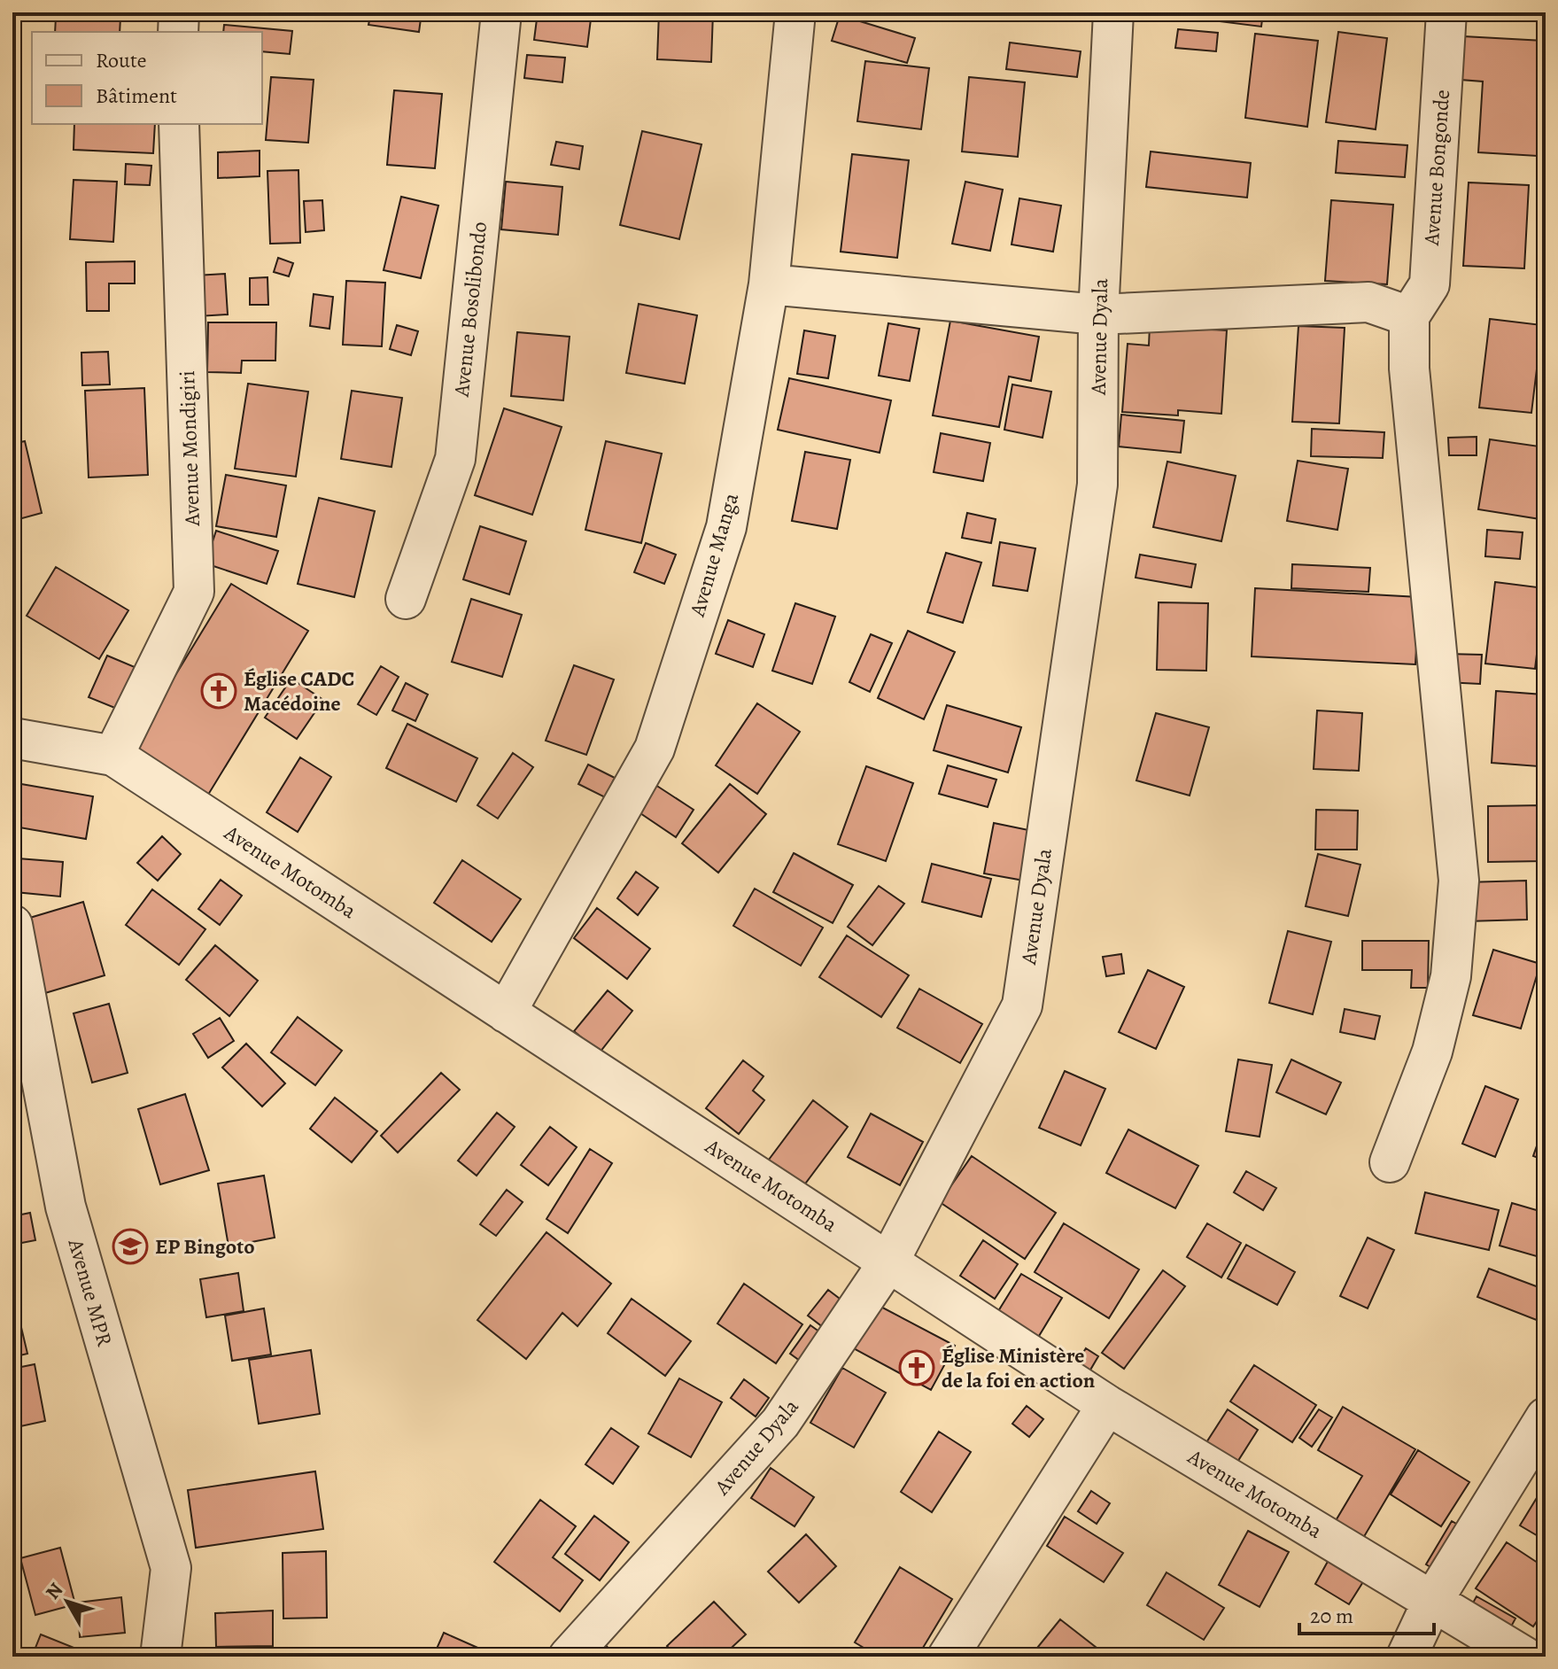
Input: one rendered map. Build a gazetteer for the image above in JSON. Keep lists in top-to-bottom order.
{
  "streets": {
    "street": [
      "Avenue Bongonde",
      "Avenue Bosolibondo",
      "Avenue Dyala",
      "Avenue Mondigiri",
      "Avenue Manga",
      "Avenue Motomba",
      "Avenue MPR"
    ]
  },
  "crossings": [
    ["Avenue Dyala", "Avenue Motomba"],
    ["Avenue Mondigiri", "Avenue Motomba"],
    ["Avenue Manga", "Avenue Motomba"]
  ],
  "places": {
    "church": ["Église CADC Macédoine", "Église Ministère de la foi en action"],
    "school or university": ["EP Bingoto"]
  },
  "legend": ["Route", "Bâtiment"],
  "scale_bar": "20 m",
  "north": "top left"
}
